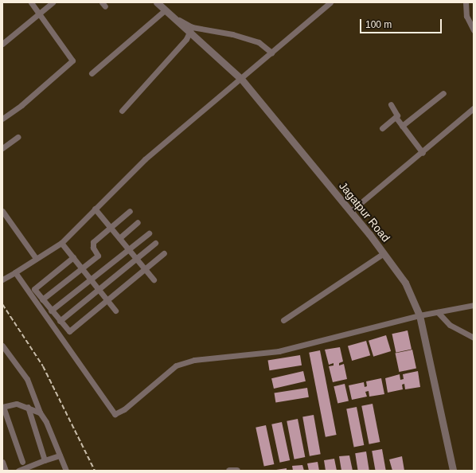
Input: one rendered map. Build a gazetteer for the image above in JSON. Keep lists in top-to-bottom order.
{
  "streets": {
    "street": ["Jagatpur Road"]
  },
  "scale_bar": "100 m"
}
